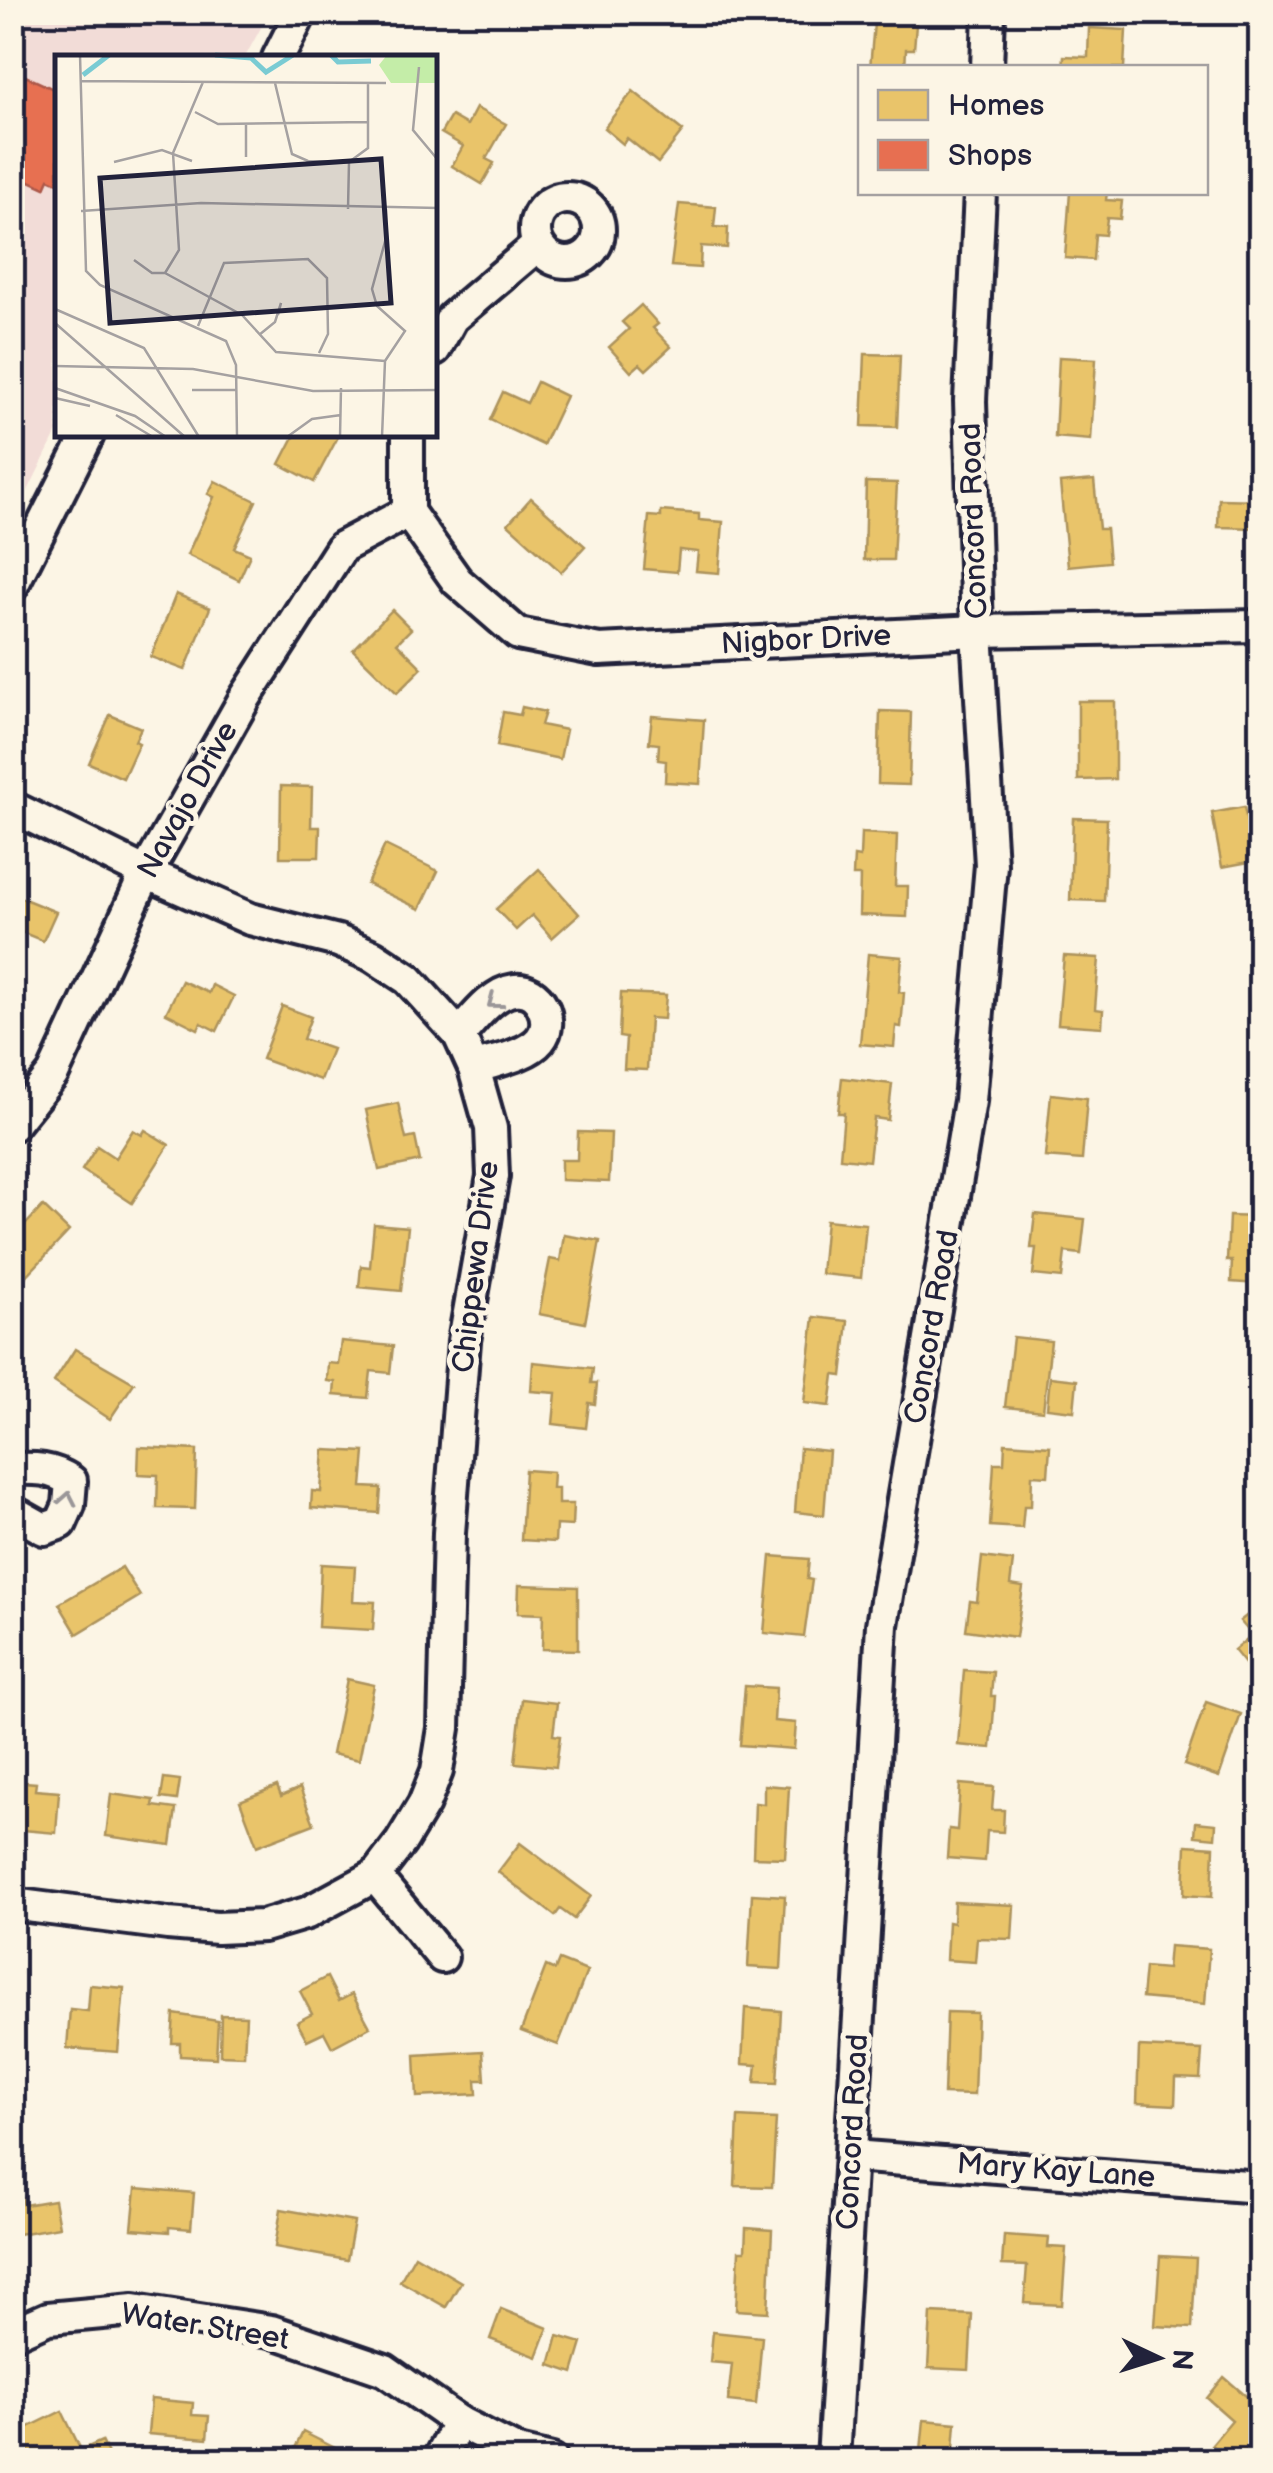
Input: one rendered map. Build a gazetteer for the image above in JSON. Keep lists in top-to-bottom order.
{
  "streets": {
    "street": [
      "Concord Road",
      "Nigbor Drive",
      "Navajo Drive",
      "Chippewa Drive",
      "Mary Kay Lane",
      "Water Street"
    ]
  },
  "crossings": [
    ["Concord Road", "Nigbor Drive"],
    ["Concord Road", "Mary Kay Lane"],
    ["Nigbor Drive", "Navajo Drive"],
    ["Navajo Drive", "Chippewa Drive"]
  ],
  "legend": ["Homes", "Shops"],
  "north": "right"
}
